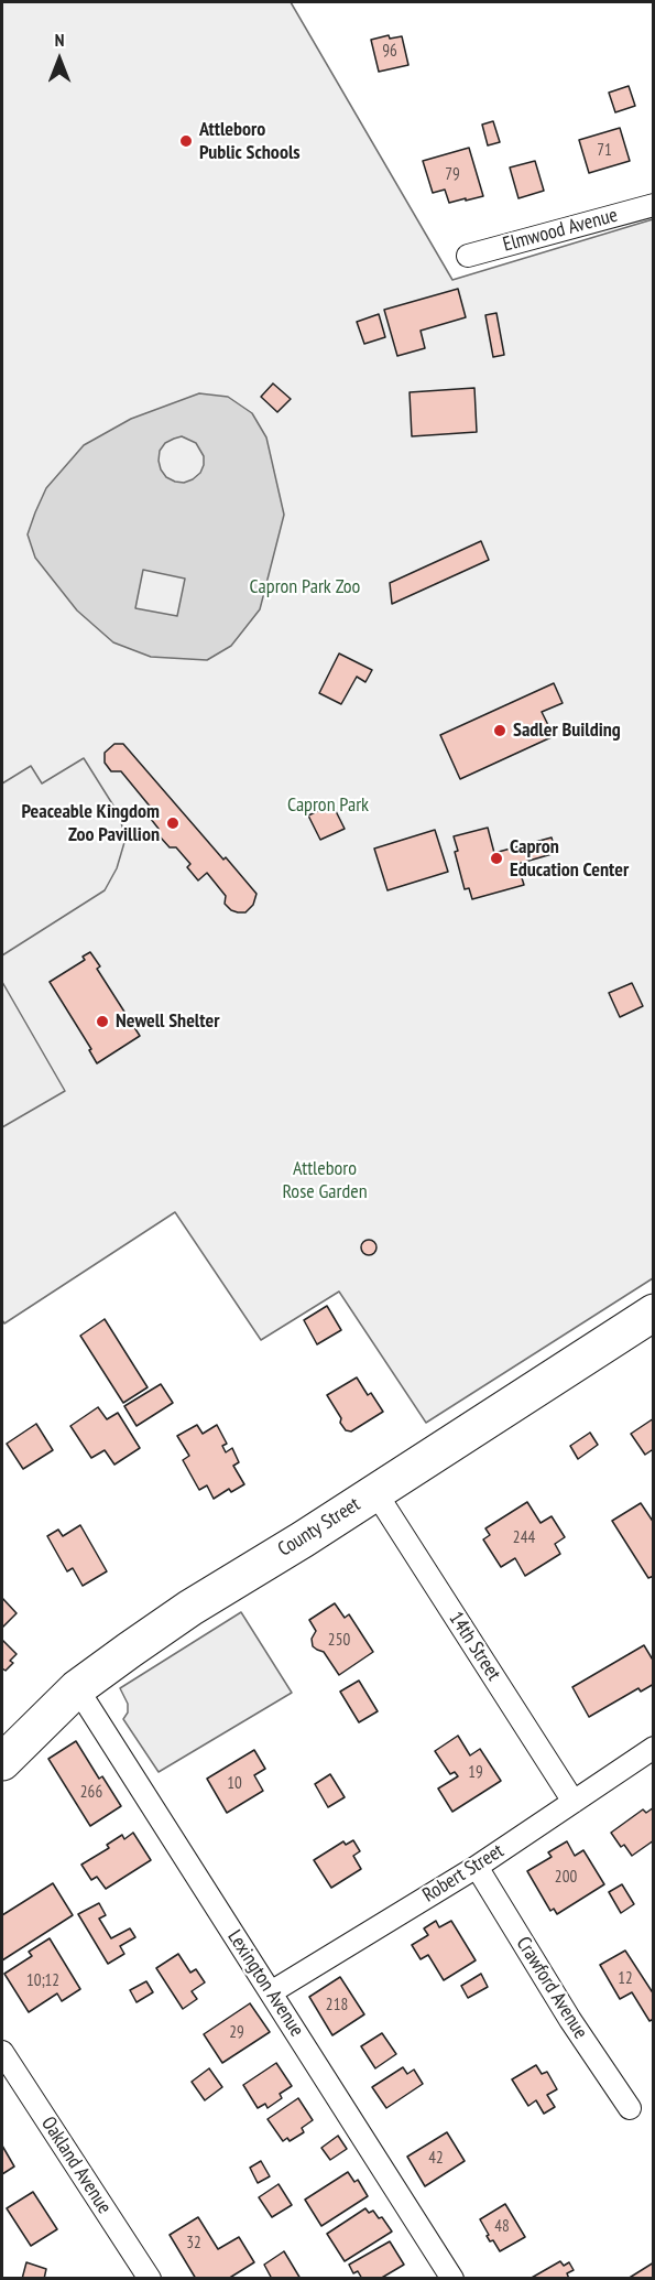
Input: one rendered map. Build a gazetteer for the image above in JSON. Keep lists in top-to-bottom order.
{
  "streets": {
    "highway": ["County Street"],
    "street": [
      "Elmwood Avenue",
      "14th Street",
      "Robert Street",
      "Lexington Avenue",
      "Crawford Avenue",
      "Oakland Avenue"
    ]
  },
  "crossings": [
    ["County Street", "14th Street"],
    ["County Street", "Lexington Avenue"],
    ["14th Street", "Robert Street"],
    ["Robert Street", "Lexington Avenue"],
    ["Robert Street", "Crawford Avenue"]
  ],
  "parks": ["Capron Park Zoo", "Capron Park", "Attleboro Rose Garden"],
  "places": [
    "Attleboro Public Schools",
    "Sadler Building",
    "Peaceable Kingdom Zoo Pavillion",
    "Capron Education Center",
    "Newell Shelter"
  ],
  "house_numbers": [
    "96",
    "71",
    "79",
    "244",
    "250",
    "19",
    "10",
    "266",
    "200",
    "12",
    "10;12",
    "218",
    "29",
    "42",
    "48",
    "32"
  ],
  "north": "top"
}
